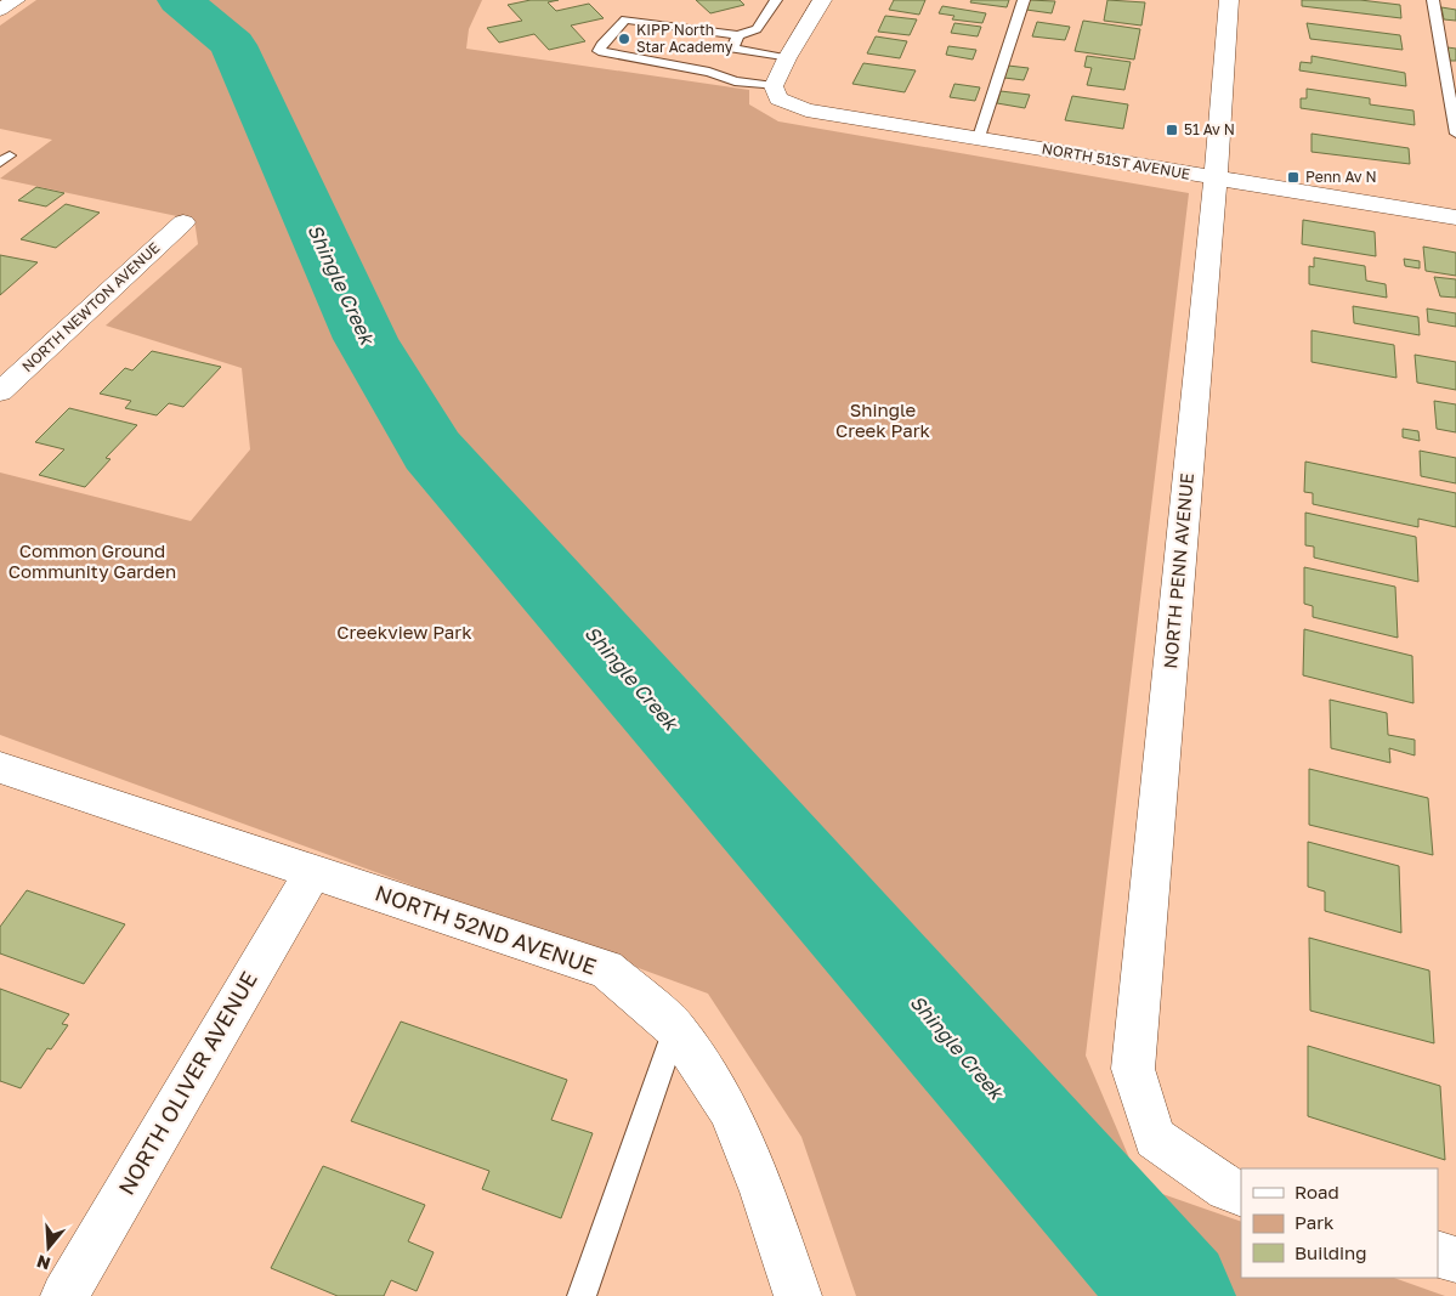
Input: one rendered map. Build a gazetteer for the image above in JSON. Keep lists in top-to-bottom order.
{
  "streets": {
    "street": [
      "NORTH 51ST AVENUE",
      "NORTH NEWTON AVENUE",
      "NORTH PENN AVENUE",
      "NORTH 52ND AVENUE",
      "NORTH OLIVER AVENUE"
    ]
  },
  "crossings": [
    ["NORTH 51ST AVENUE", "NORTH PENN AVENUE"],
    ["NORTH 52ND AVENUE", "NORTH OLIVER AVENUE"]
  ],
  "water": ["Shingle Creek"],
  "parks": ["Shingle Creek Park", "Common Ground Community Garden", "Creekview Park"],
  "places": {
    "other": ["KIPP North Star Academy"],
    "transit": ["51 Av N", "Penn Av N"]
  },
  "legend": ["Road", "Park", "Building"],
  "north": "bottom"
}
